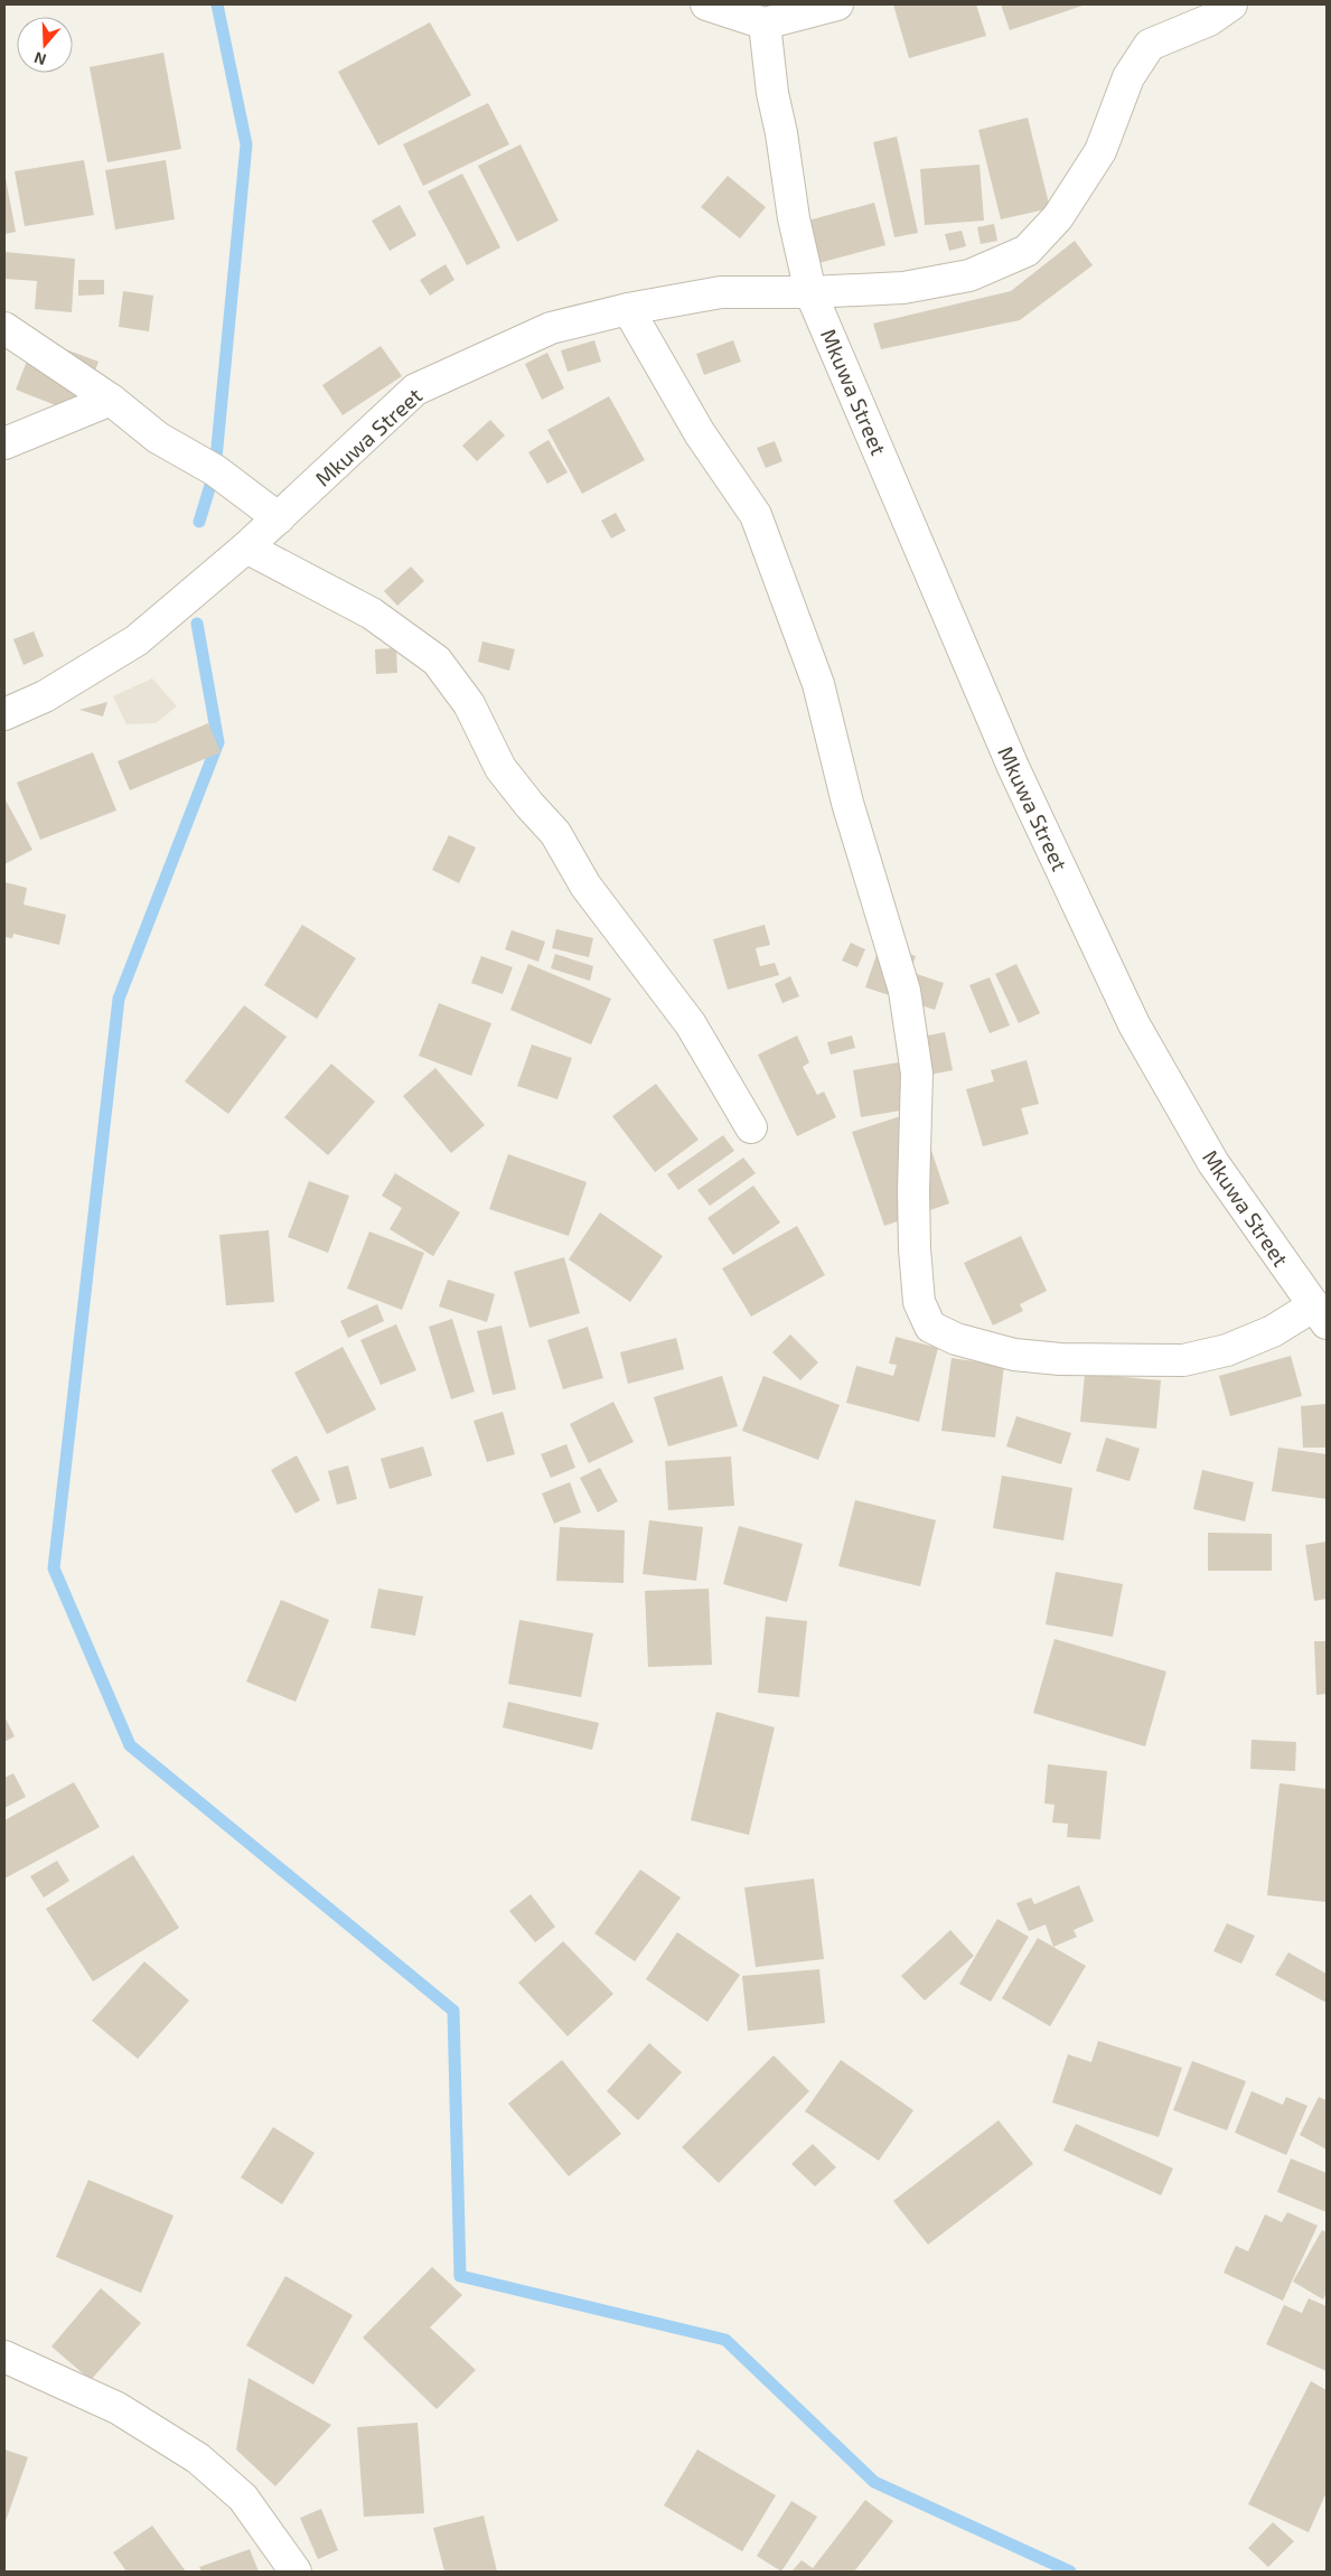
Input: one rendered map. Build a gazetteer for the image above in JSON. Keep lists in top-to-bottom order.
{
  "streets": {
    "street": ["Mkuwa Street"]
  },
  "north": "bottom"
}
